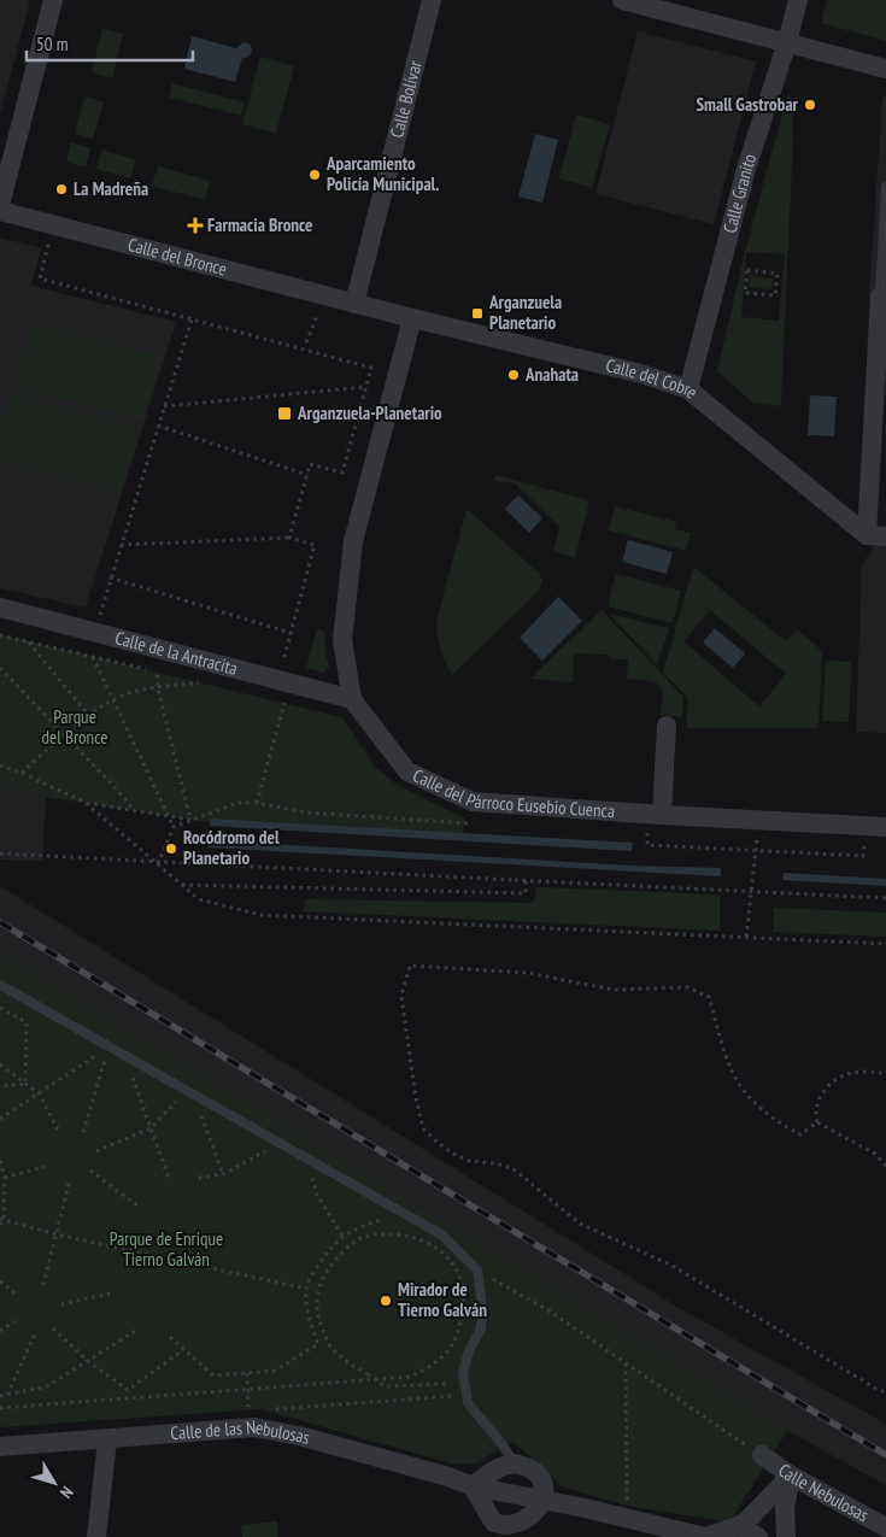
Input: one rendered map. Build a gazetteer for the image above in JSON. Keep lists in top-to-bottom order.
{
  "streets": {
    "street": [
      "Calle Bolívar",
      "Calle Granito",
      "Calle del Bronce",
      "Calle del Cobre",
      "Calle de la Antracita",
      "Calle del Párroco Eusebio Cuenca",
      "Calle de las Nebulosas",
      "Calle Nebulosas"
    ]
  },
  "crossings": [
    ["Calle Bolívar", "Calle del Bronce"],
    ["Calle Bolívar", "Calle del Cobre"],
    ["Calle Granito", "Calle del Cobre"],
    ["Calle del Bronce", "Calle del Cobre"],
    ["Calle del Cobre", "Calle del Párroco Eusebio Cuenca"],
    ["Calle de la Antracita", "Calle del Párroco Eusebio Cuenca"]
  ],
  "parks": ["Parque del Bronce", "Parque de Enrique Tierno Galván"],
  "places": {
    "other": [
      "Small Gastrobar",
      "Aparcamiento Policía Municipal.",
      "La Madreña",
      "Anahata",
      "Rocódromo del Planetario",
      "Mirador de Tierno Galván"
    ],
    "health": ["Farmacia Bronce"],
    "transit": ["Arganzuela Planetario", "Arganzuela-Planetario"]
  },
  "scale_bar": "50 m",
  "north": "bottom right"
}
